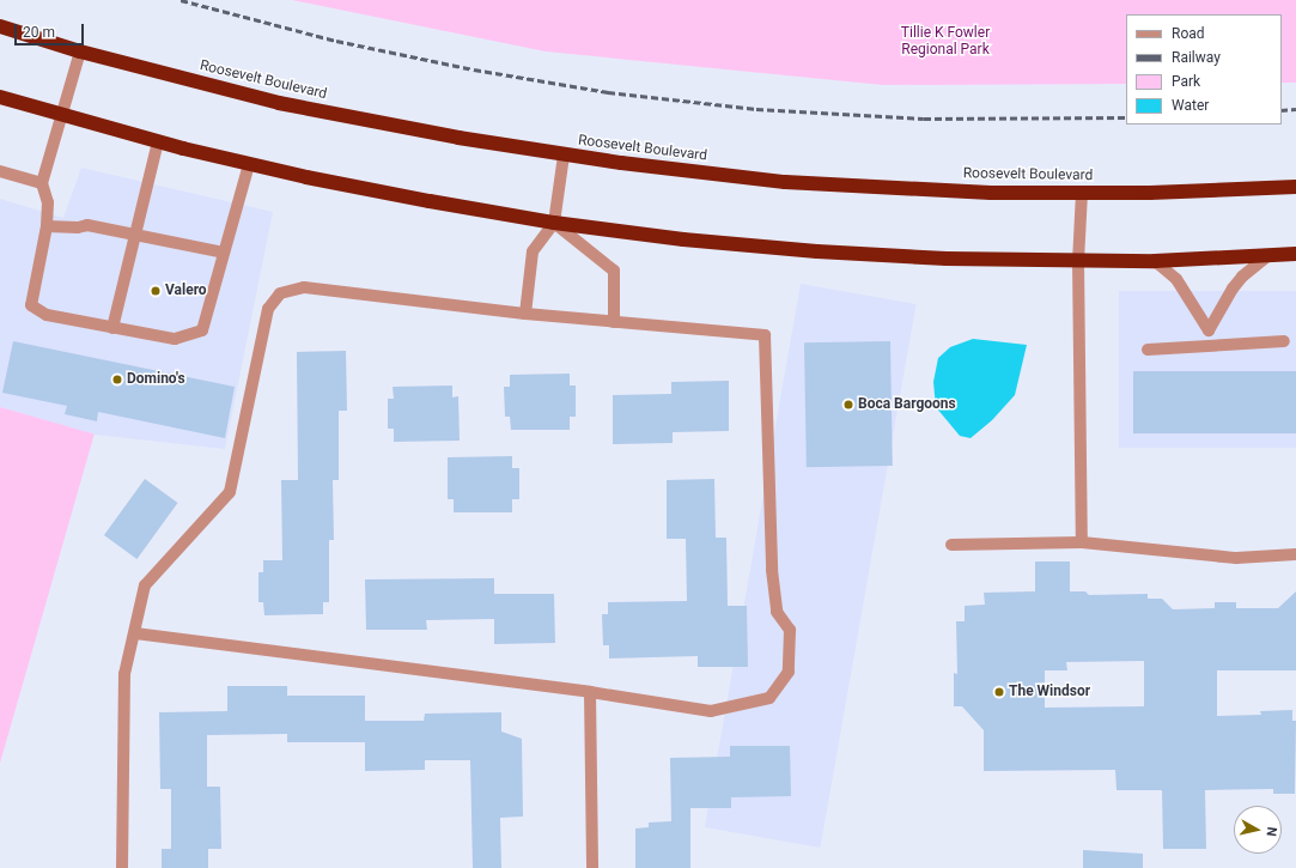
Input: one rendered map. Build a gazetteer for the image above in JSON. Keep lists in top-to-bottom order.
{
  "streets": {
    "highway": ["Roosevelt Boulevard"]
  },
  "parks": ["Tillie K Fowler Regional Park"],
  "places": [
    "Valero",
    "Domino's",
    "Boca Bargoons",
    "The Windsor"
  ],
  "legend": [
    "Road",
    "Railway",
    "Park",
    "Water"
  ],
  "scale_bar": "20 m",
  "north": "right"
}
